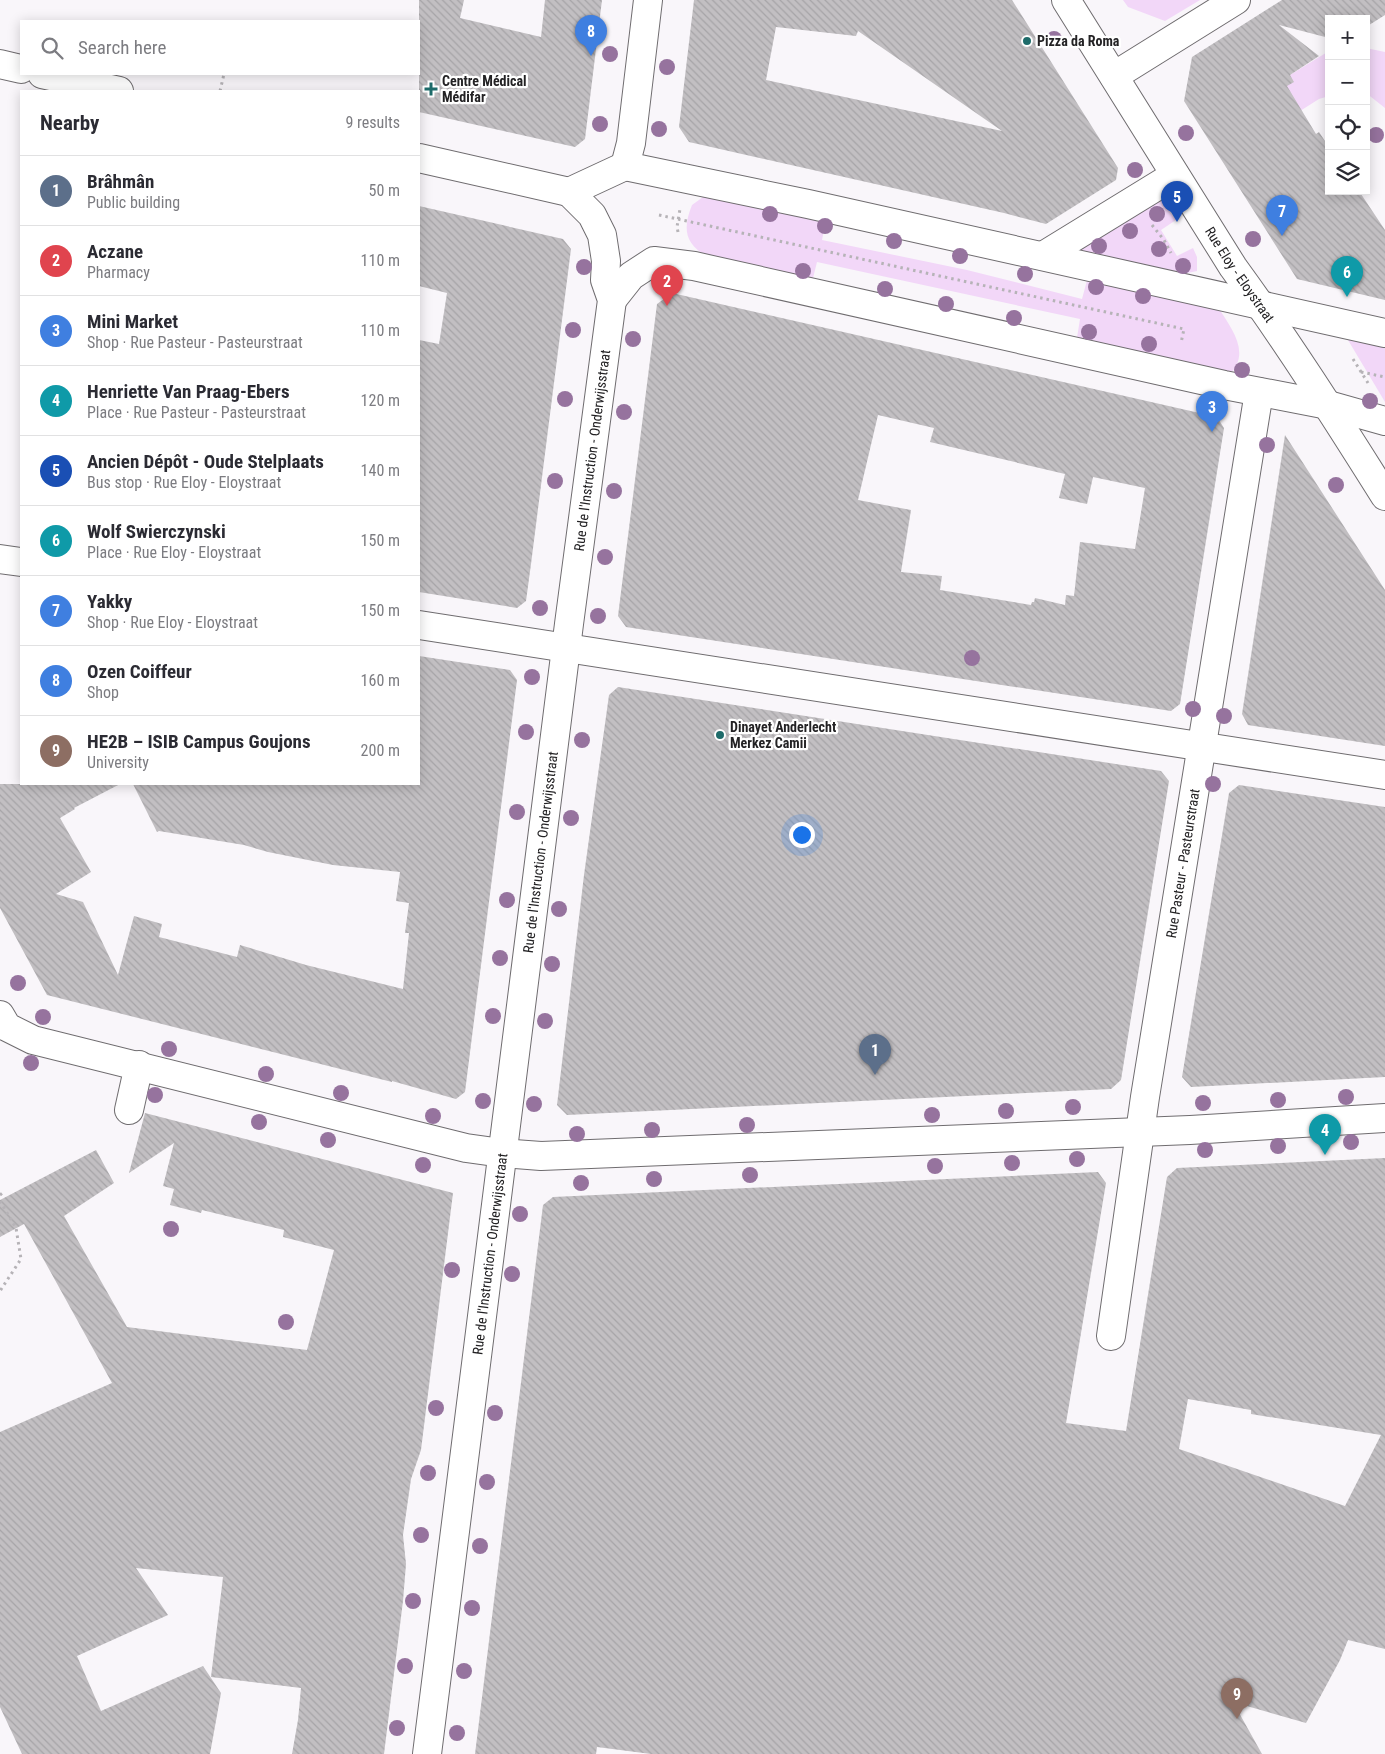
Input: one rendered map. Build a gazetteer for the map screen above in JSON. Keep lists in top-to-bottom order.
{
  "streets": {
    "street": ["Rue Eloy - Eloystraat", "Rue de l'Instruction - Onderwijsstraat", "Rue Pasteur - Pasteurstraat"]
  },
  "places": {
    "other": ["Pizza da Roma", "Dinayet Anderlecht Merkez Camii"],
    "health": ["Centre Médical Médifar"]
  },
  "page": {
    "map_buttons": ["+", "−"],
    "pins": [
      "8",
      "5",
      "7",
      "6",
      "2",
      "3",
      "1",
      "4",
      "9"
    ],
    "search": "Search here",
    "heading": ["Nearby", "9 results"],
    "list": [
      {
        "mark": "1",
        "name": "Brâhmân",
        "note": "Public building",
        "value": "50 m"
      },
      {
        "mark": "2",
        "name": "Aczane",
        "note": "Pharmacy",
        "value": "110 m"
      },
      {
        "mark": "3",
        "name": "Mini Market",
        "note": "Shop · Rue Pasteur - Pasteurstraat",
        "value": "110 m"
      },
      {
        "mark": "4",
        "name": "Henriette Van Praag-Ebers",
        "note": "Place · Rue Pasteur - Pasteurstraat",
        "value": "120 m"
      },
      {
        "mark": "5",
        "name": "Ancien Dépôt - Oude Stelplaats",
        "note": "Bus stop · Rue Eloy - Eloystraat",
        "value": "140 m"
      },
      {
        "mark": "6",
        "name": "Wolf Swierczynski",
        "note": "Place · Rue Eloy - Eloystraat",
        "value": "150 m"
      },
      {
        "mark": "7",
        "name": "Yakky",
        "note": "Shop · Rue Eloy - Eloystraat",
        "value": "150 m"
      },
      {
        "mark": "8",
        "name": "Ozen Coiffeur",
        "note": "Shop",
        "value": "160 m"
      },
      {
        "mark": "9",
        "name": "HE2B – ISIB Campus Goujons",
        "note": "University",
        "value": "200 m"
      }
    ]
  }
}
